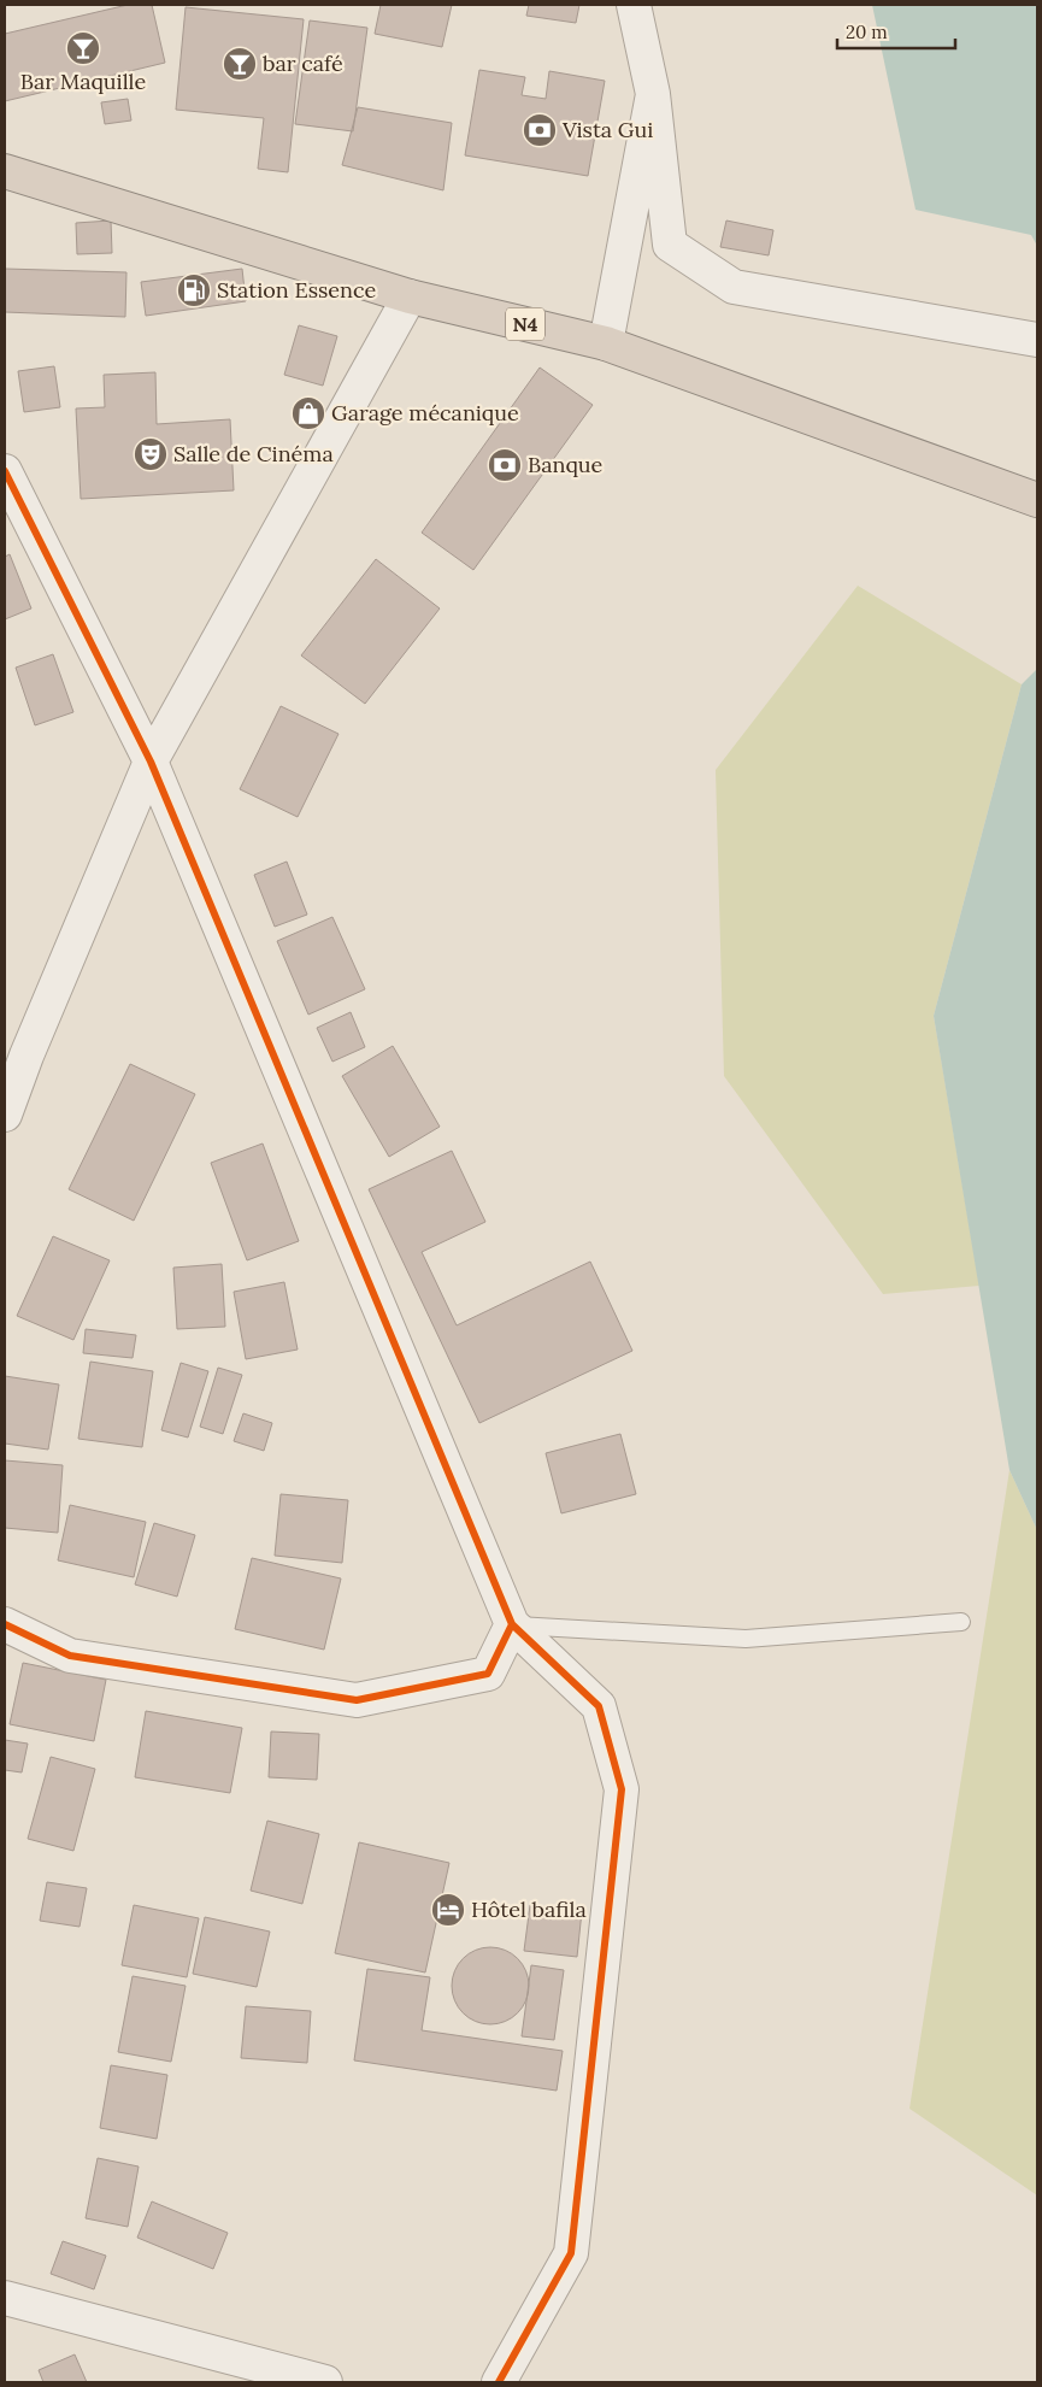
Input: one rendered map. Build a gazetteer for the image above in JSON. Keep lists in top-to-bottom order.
{
  "streets": {
    "highway": ["N4"]
  },
  "places": {
    "bar": ["Bar Maquille", "bar café"],
    "bank": ["Vista Gui", "Banque"],
    "fuel station": ["Station Essence"],
    "shop": ["Garage mécanique"],
    "theatre": ["Salle de Cinéma"],
    "hotel": ["Hôtel bafila"]
  },
  "scale_bar": "20 m"
}
